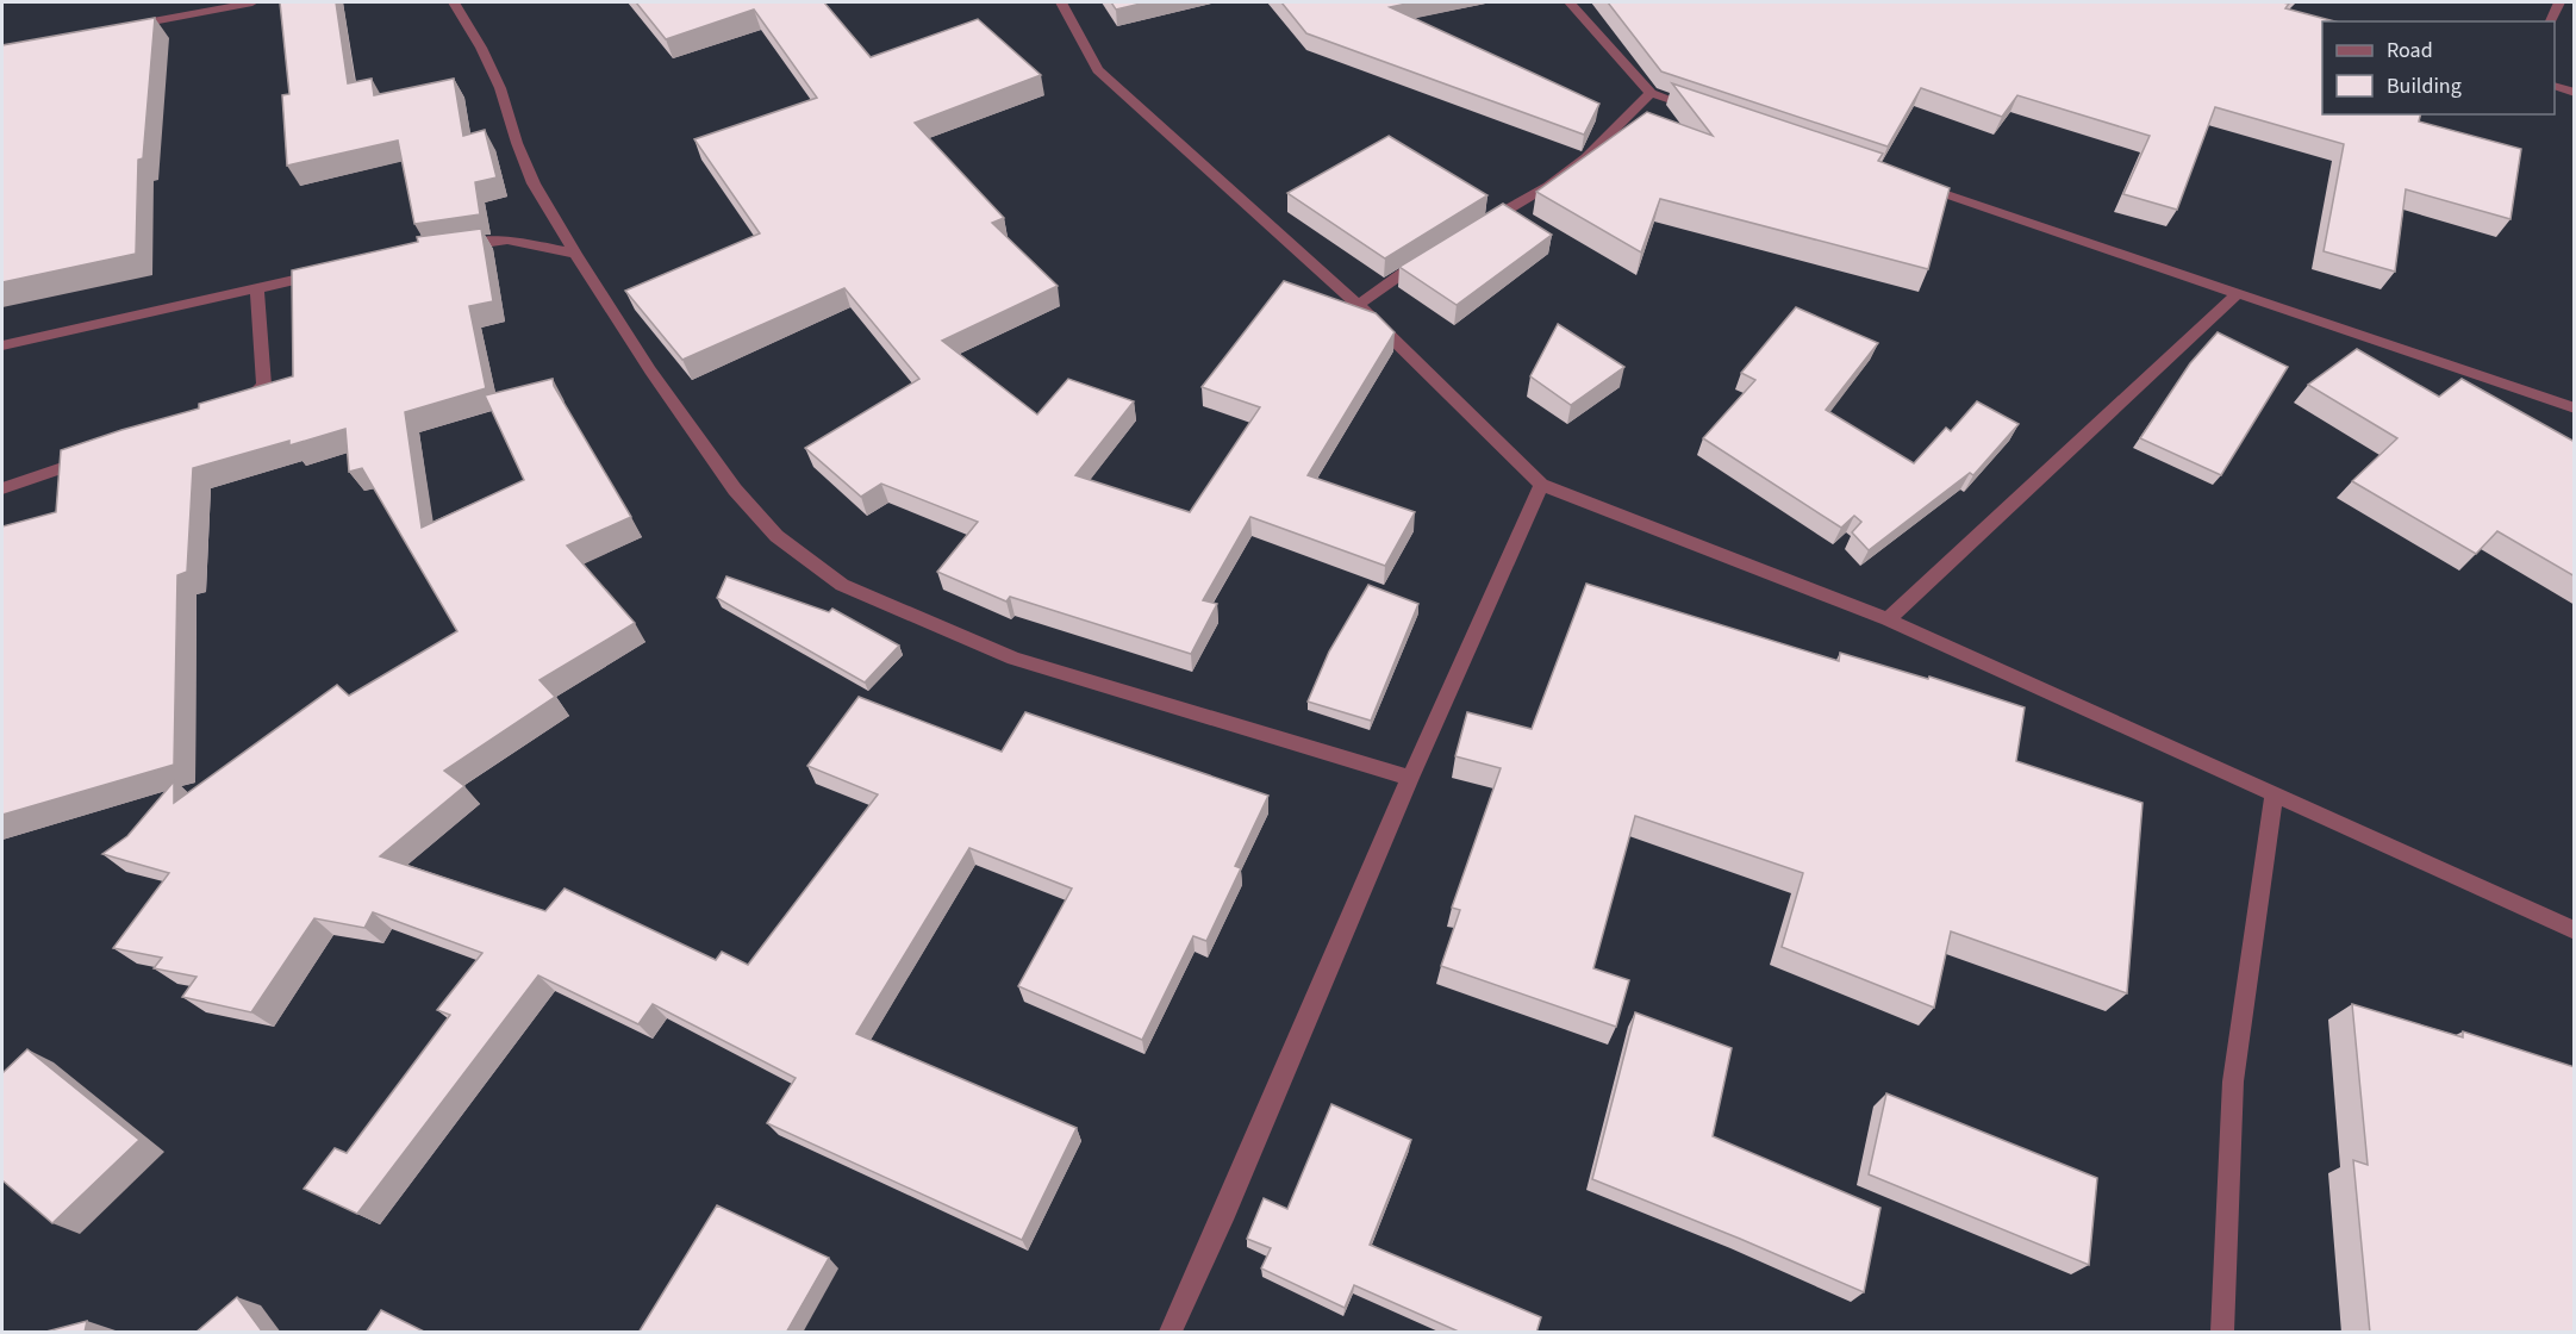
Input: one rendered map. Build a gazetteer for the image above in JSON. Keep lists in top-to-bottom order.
{
  "legend": ["Road", "Building"]
}
